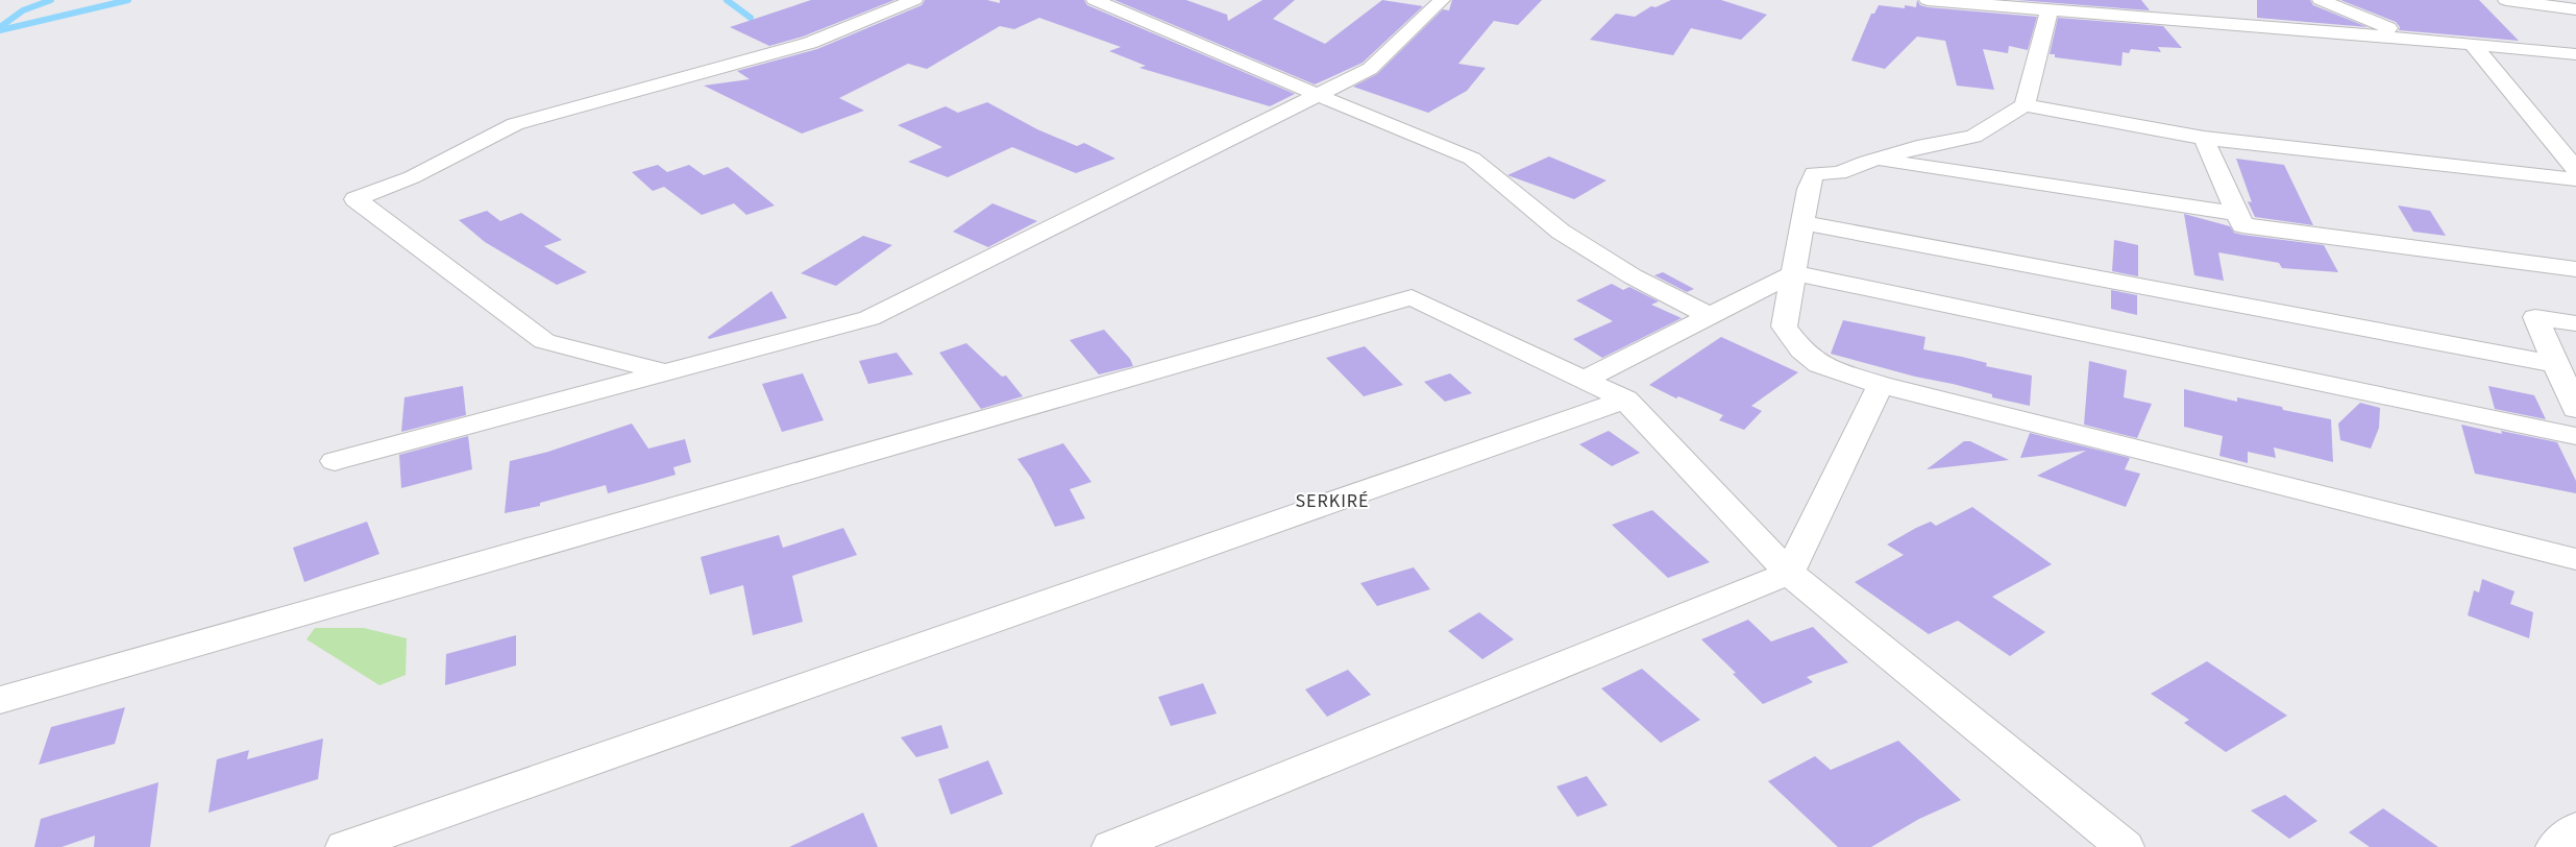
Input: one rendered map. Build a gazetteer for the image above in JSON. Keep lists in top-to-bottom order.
{
  "districts": ["SERKIRÉ"]
}
